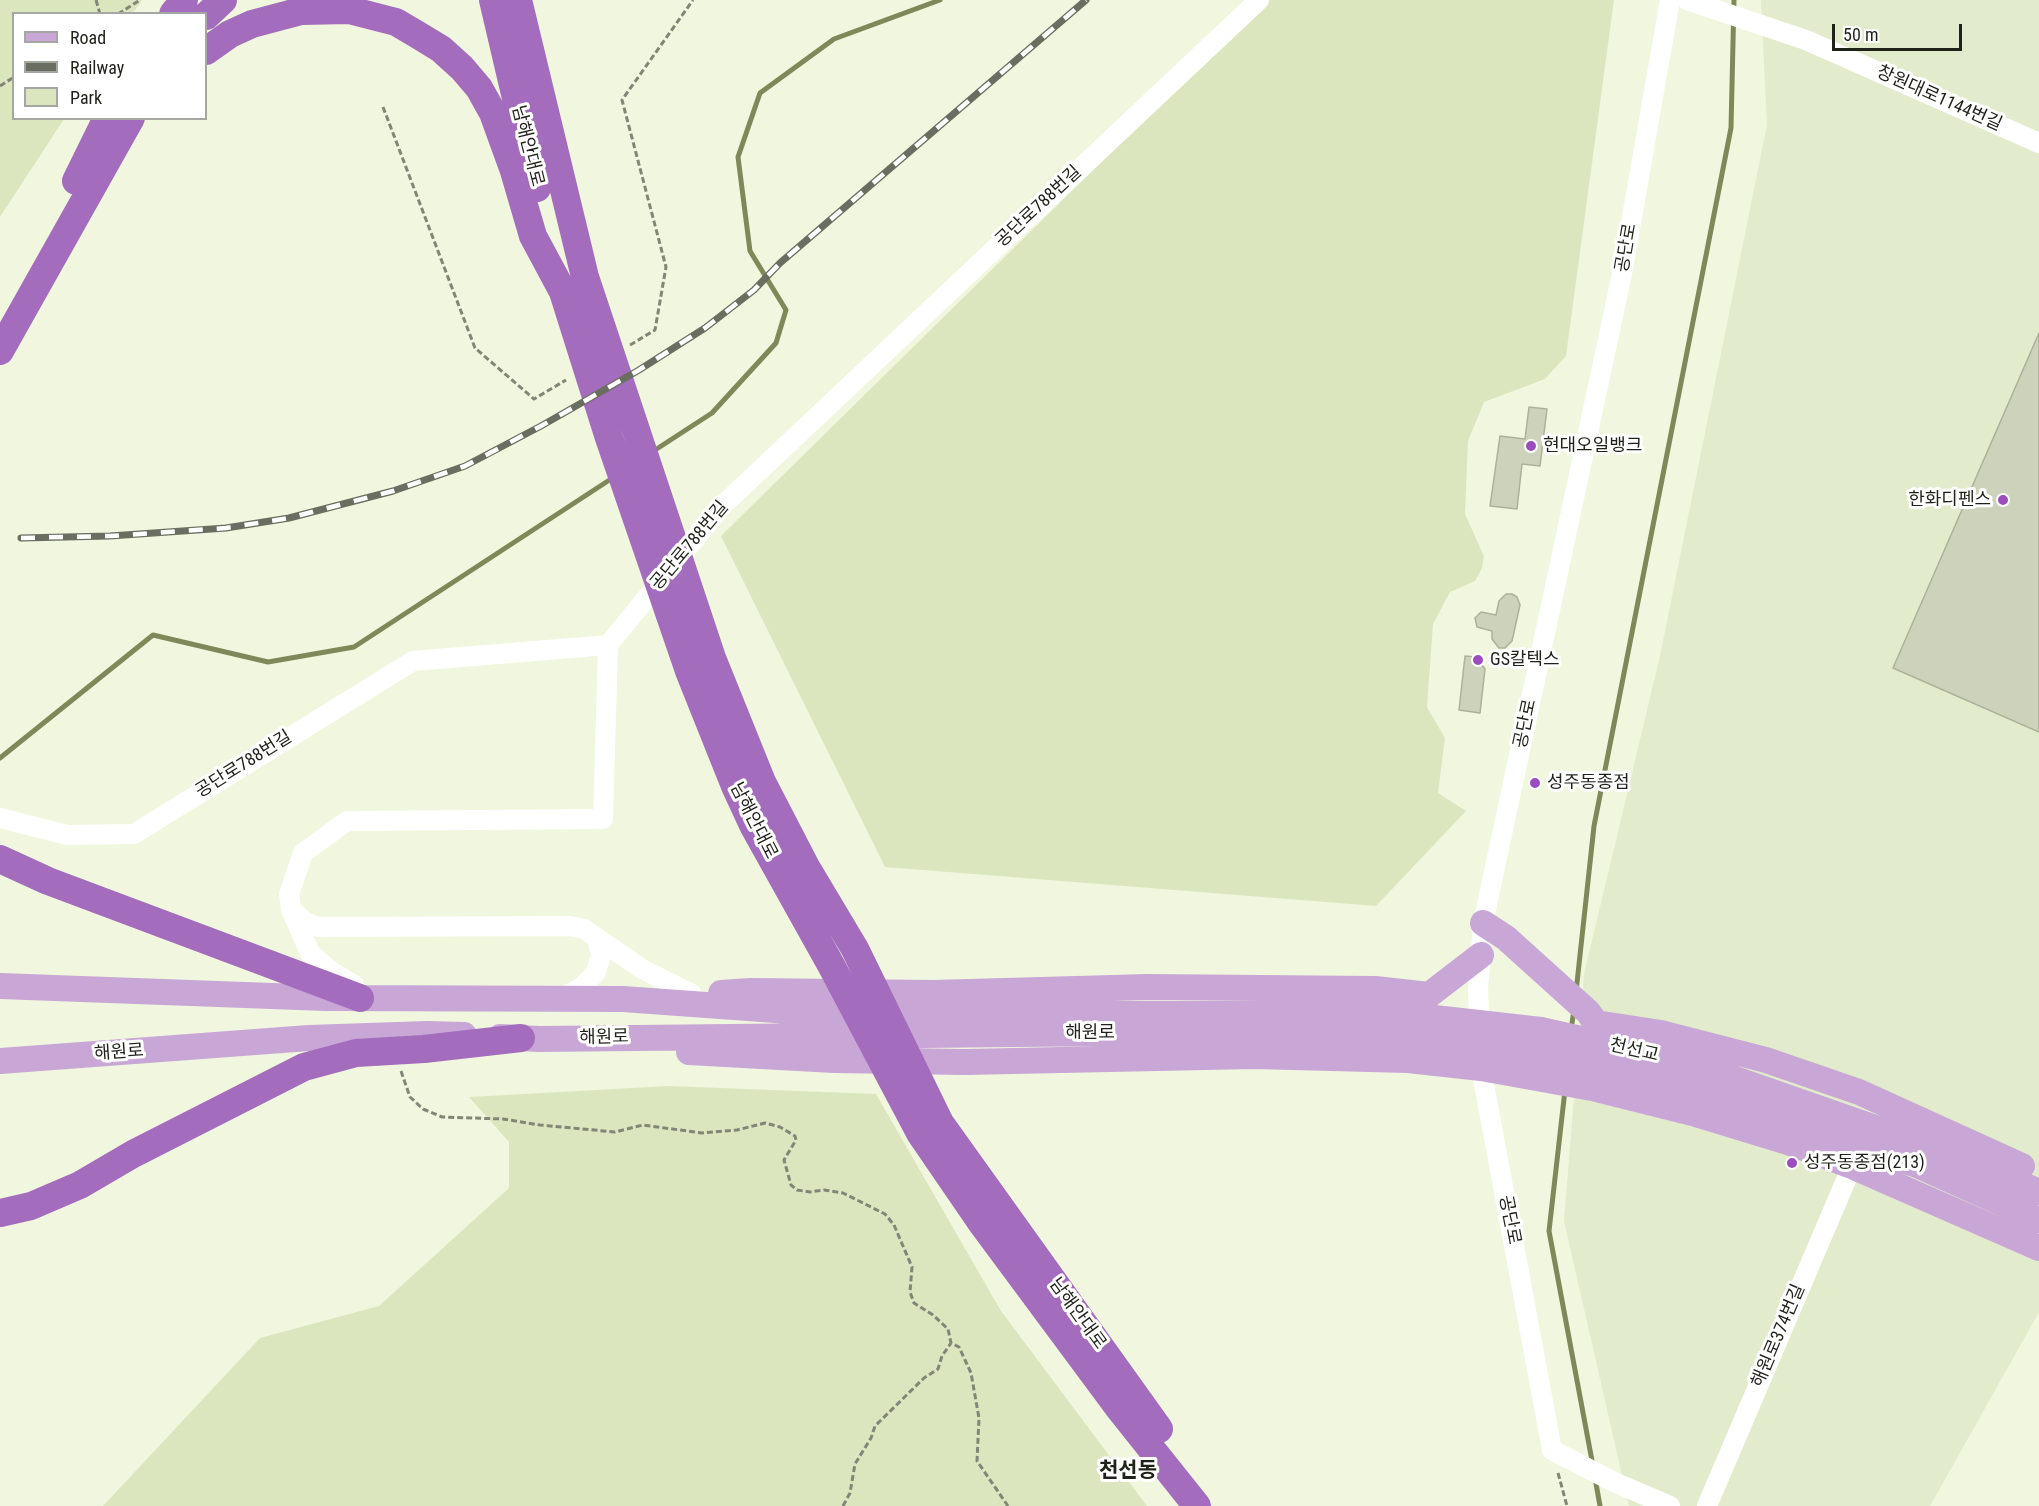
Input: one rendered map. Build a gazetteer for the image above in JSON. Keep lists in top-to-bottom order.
{
  "streets": {
    "highway": ["남해안대로"],
    "main road": ["해원로", "천선교"],
    "street": [
      "창원대로1144번길",
      "공단로788번길",
      "공단로",
      "해원로374번길"
    ]
  },
  "crossings": [
    ["해원로", "천선교"]
  ],
  "districts": ["천선동"],
  "places": [
    "현대오일뱅크",
    "한화디펜스",
    "GS칼텍스",
    "성주동종점",
    "성주동종점(213)"
  ],
  "legend": ["Road", "Railway", "Park"],
  "scale_bar": "50 m"
}
